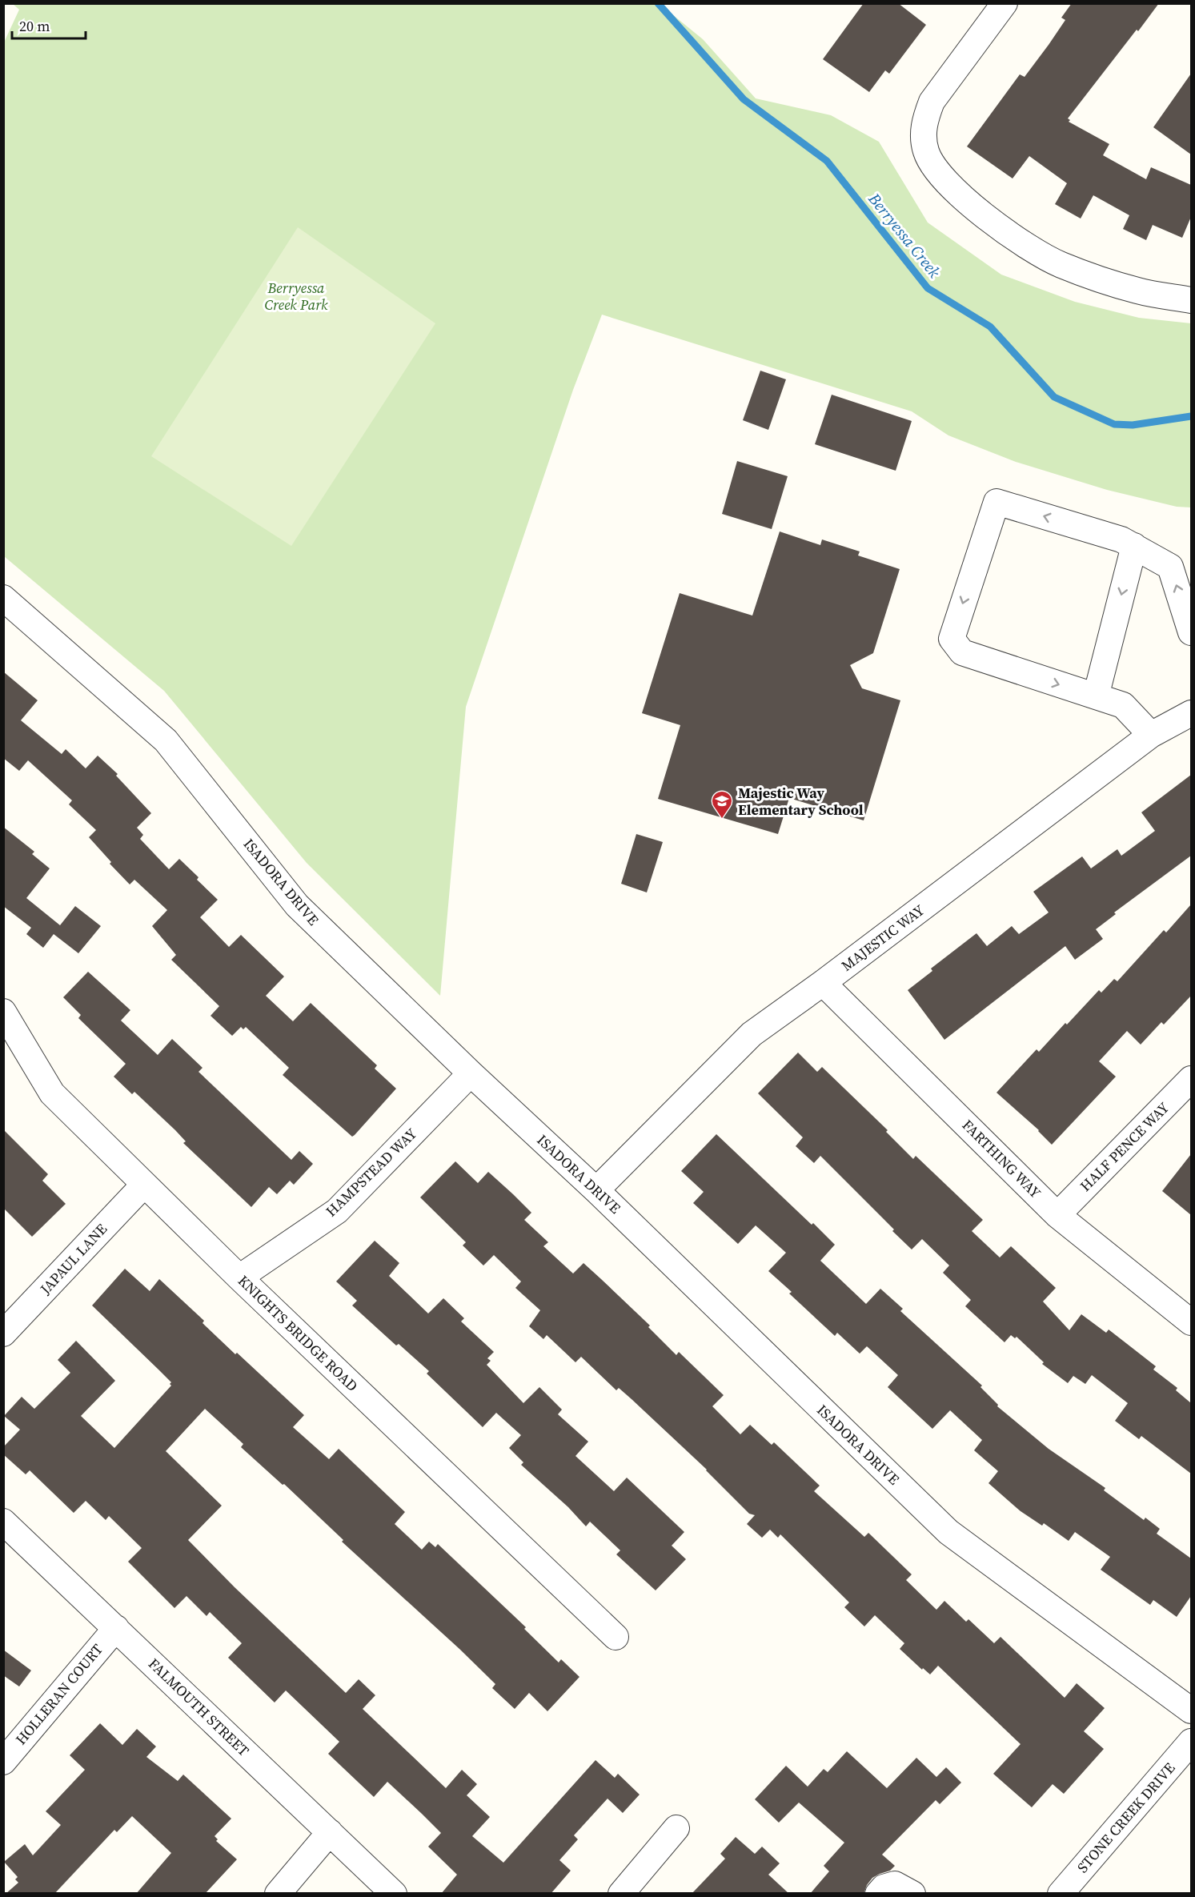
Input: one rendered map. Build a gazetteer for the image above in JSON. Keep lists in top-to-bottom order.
{
  "streets": {
    "street": [
      "ISADORA DRIVE",
      "MAJESTIC WAY",
      "HALF PENCE WAY",
      "FARTHING WAY",
      "HAMPSTEAD WAY",
      "JAPAUL LANE",
      "KNIGHTS BRIDGE ROAD",
      "HOLLERAN COURT",
      "FALMOUTH STREET",
      "STONE CREEK DRIVE"
    ]
  },
  "crossings": [
    ["ISADORA DRIVE", "MAJESTIC WAY"],
    ["ISADORA DRIVE", "HAMPSTEAD WAY"],
    ["MAJESTIC WAY", "FARTHING WAY"],
    ["HALF PENCE WAY", "FARTHING WAY"],
    ["HAMPSTEAD WAY", "KNIGHTS BRIDGE ROAD"],
    ["JAPAUL LANE", "KNIGHTS BRIDGE ROAD"],
    ["HOLLERAN COURT", "FALMOUTH STREET"]
  ],
  "water": ["Berryessa Creek"],
  "parks": ["Berryessa Creek Park"],
  "places": {
    "school or university": ["Majestic Way Elementary School"]
  },
  "scale_bar": "20 m"
}
